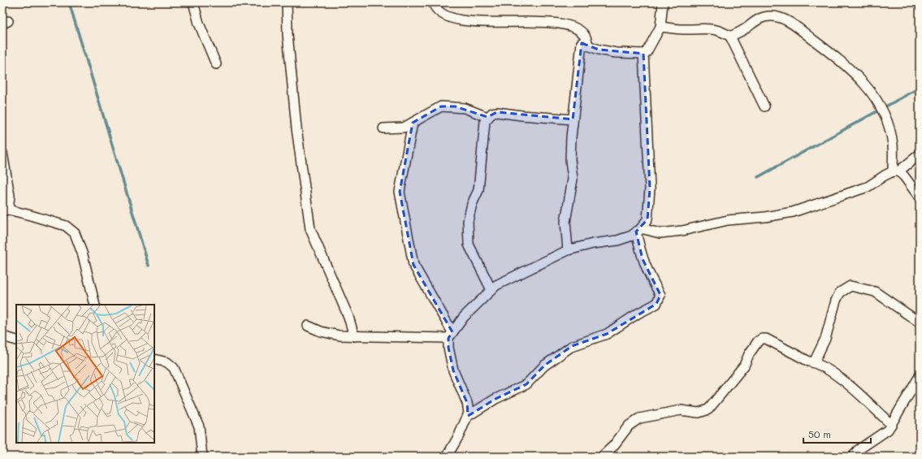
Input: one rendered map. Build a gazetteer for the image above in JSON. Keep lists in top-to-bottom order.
{
  "scale_bar": "50 m"
}
